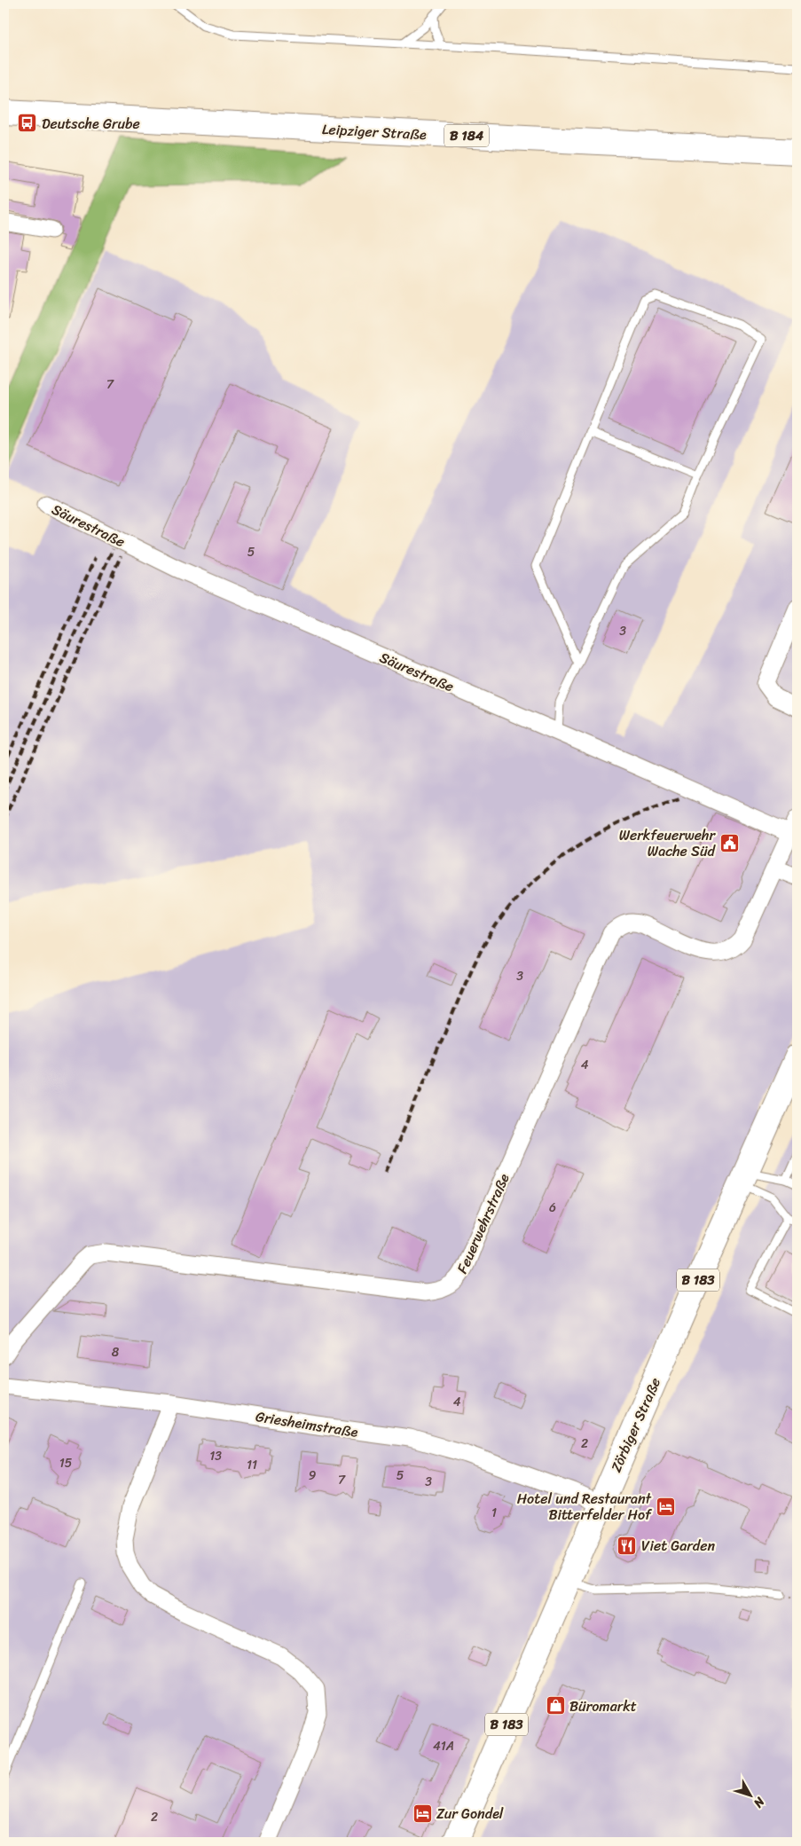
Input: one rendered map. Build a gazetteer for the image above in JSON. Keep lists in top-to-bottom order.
{
  "streets": {
    "main road": [
      "Leipziger Straße",
      "B 184",
      "B 183",
      "Zörbiger Straße"
    ],
    "street": ["Säurestraße", "Feuerwehrstraße", "Griesheimstraße"]
  },
  "crossings": [
    ["Griesheimstraße", "Zörbiger Straße"]
  ],
  "places": {
    "bus stop": ["Deutsche Grube"],
    "public building": ["Werkfeuerwehr Wache Süd"],
    "hotel": ["Hotel und Restaurant Bitterfelder Hof", "Zur Gondel"],
    "restaurant": ["Viet Garden"],
    "shop": ["Büromarkt"]
  },
  "house_numbers": [
    "7",
    "5",
    "3",
    "3",
    "4",
    "6",
    "8",
    "4",
    "2",
    "13",
    "15",
    "11",
    "9",
    "5",
    "7",
    "3",
    "1",
    "41A",
    "2"
  ],
  "north": "bottom right"
}
